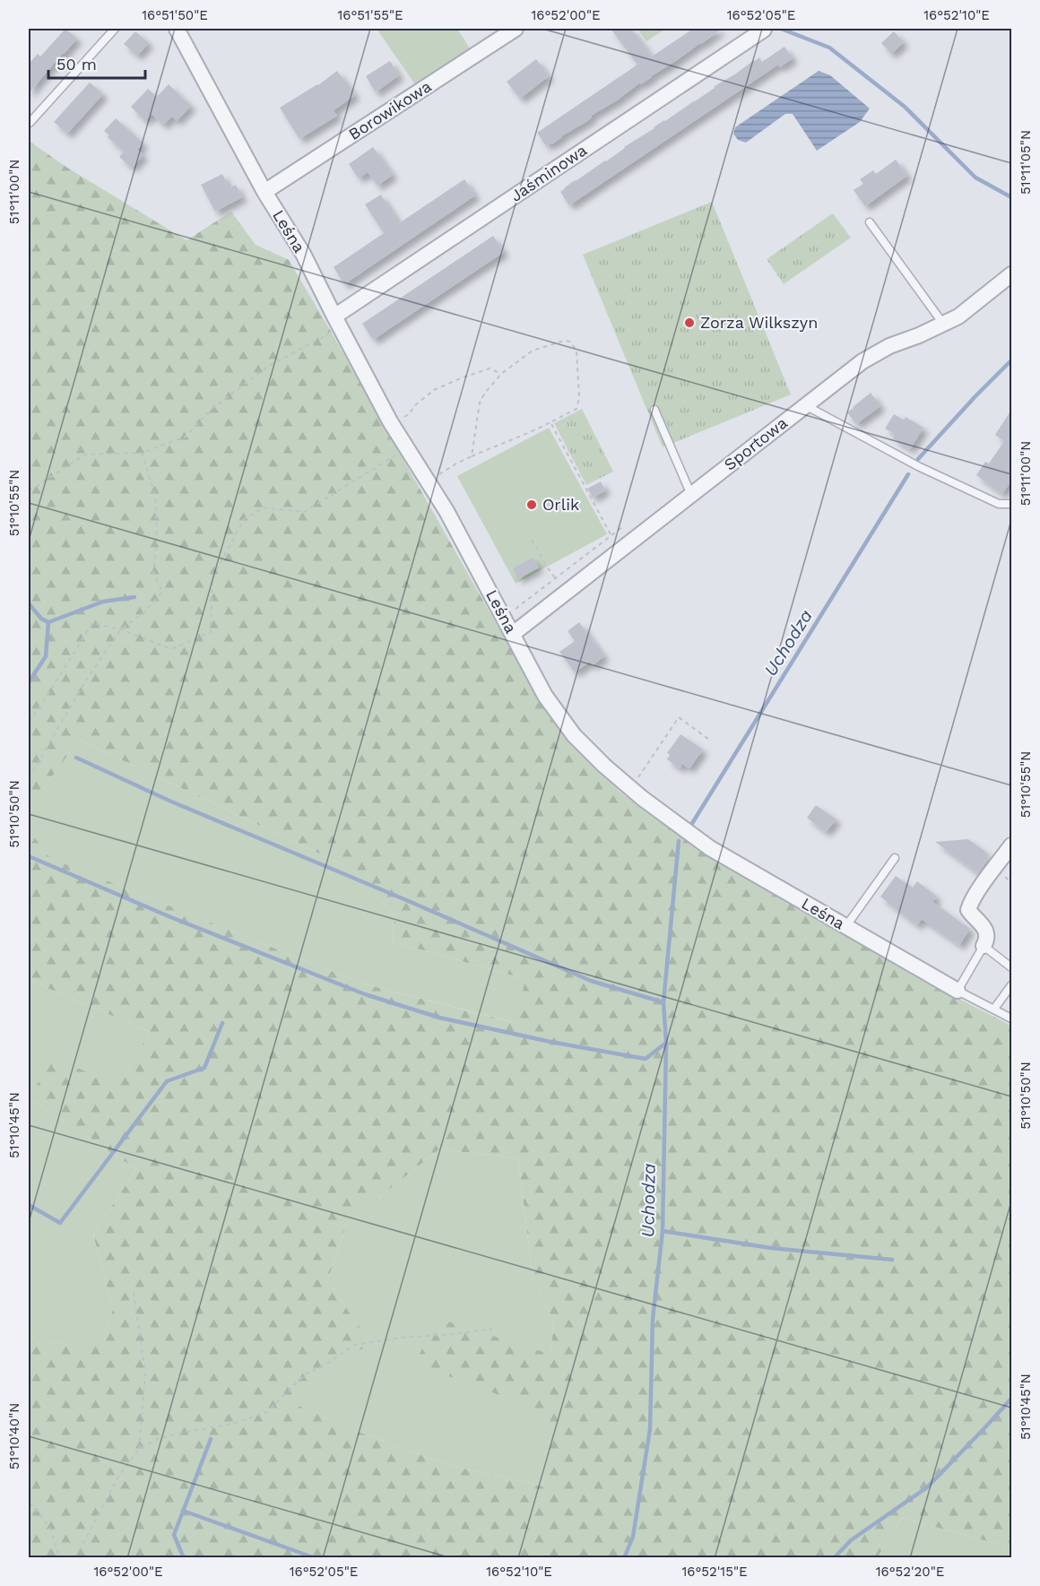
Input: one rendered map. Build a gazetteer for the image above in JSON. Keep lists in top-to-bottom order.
{
  "streets": {
    "street": [
      "Borowikowa",
      "Jaśminowa",
      "Leśna",
      "Sportowa"
    ]
  },
  "crossings": [
    ["Borowikowa", "Leśna"],
    ["Jaśminowa", "Leśna"],
    ["Leśna", "Sportowa"]
  ],
  "water": ["Uchodza"],
  "places": ["Zorza Wilkszyn", "Orlik"],
  "scale_bar": "50 m",
  "coordinates": [
    "16°51'50\"E",
    "16°51'55\"E",
    "16°52'00\"E",
    "16°52'05\"E",
    "16°52'10\"E",
    "51°11'05\"N",
    "51°11'00\"N",
    "51°10'55\"N",
    "51°10'50\"N",
    "51°10'45\"N",
    "51°10'40\"N",
    "16°52'15\"E",
    "16°52'20\"E"
  ]
}
